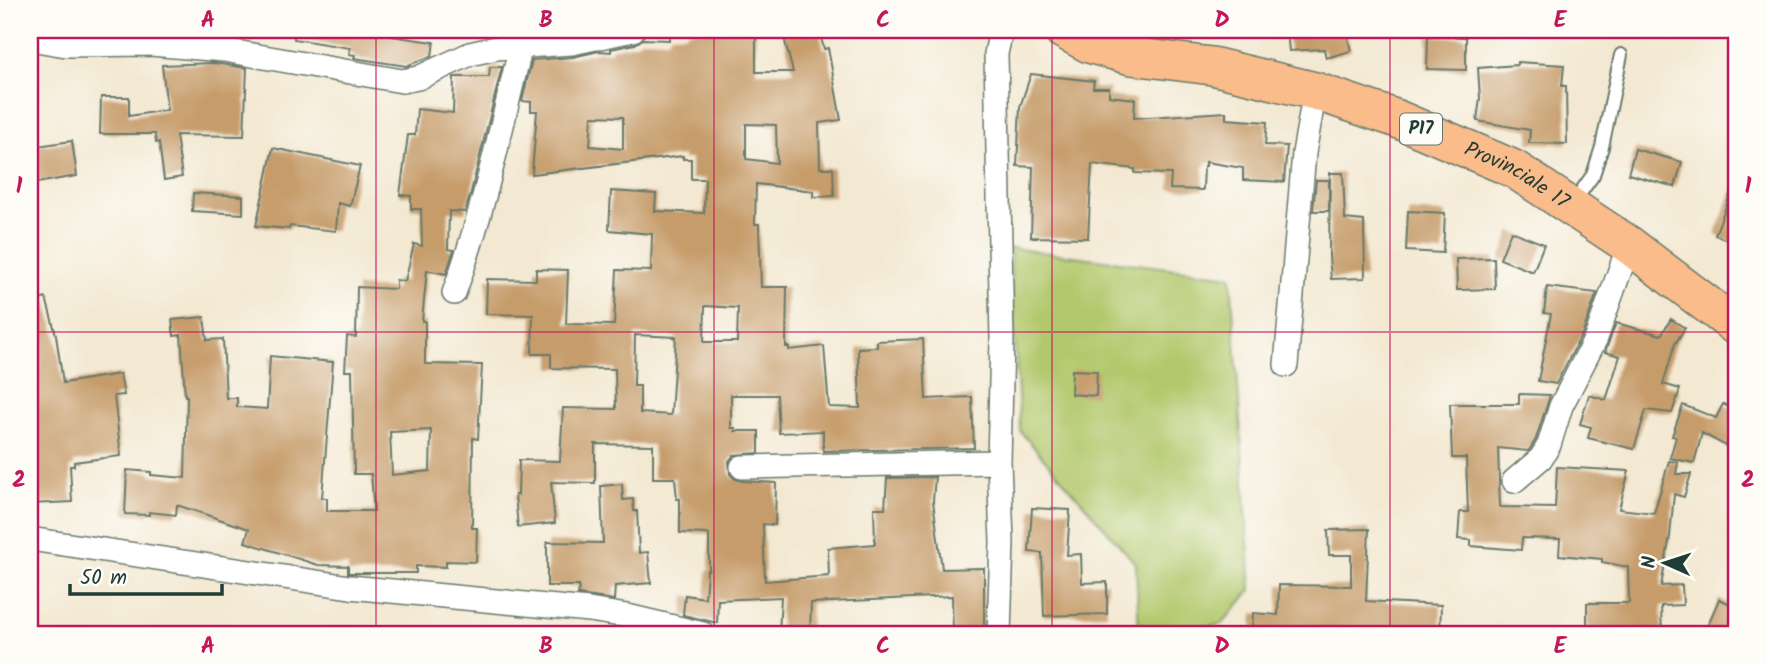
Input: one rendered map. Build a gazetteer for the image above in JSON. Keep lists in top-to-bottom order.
{
  "streets": {
    "main road": ["P17", "Provinciale 17"]
  },
  "scale_bar": "50 m",
  "north": "left",
  "grid": {
    "columns": [
      "A",
      "B",
      "C",
      "D",
      "E"
    ],
    "rows": ["1", "2"]
  }
}
